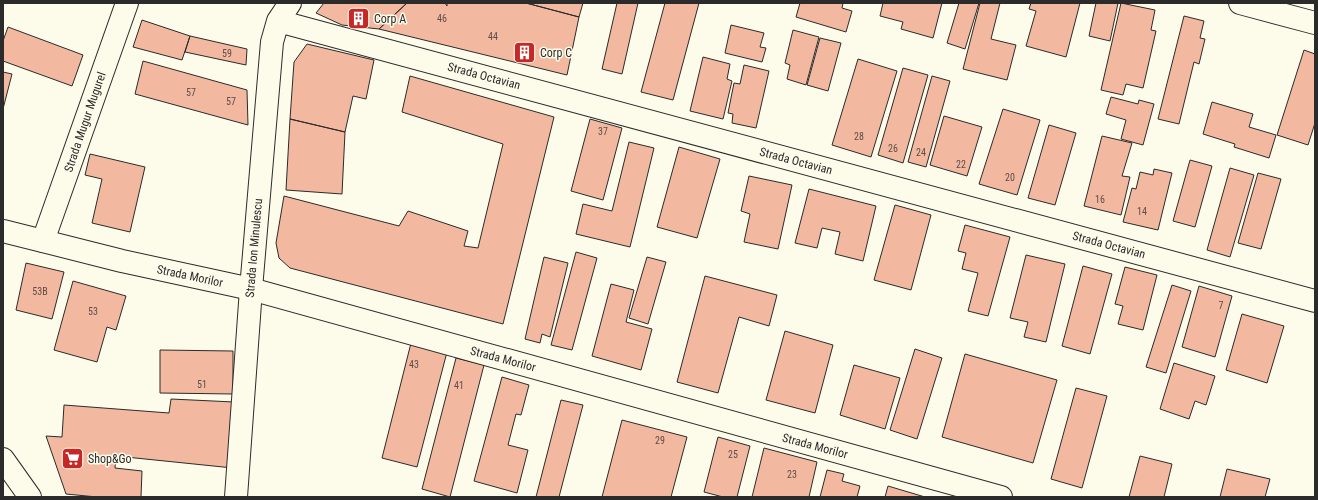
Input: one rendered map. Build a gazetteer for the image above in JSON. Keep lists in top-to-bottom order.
{
  "streets": {
    "street": [
      "Strada Octavian",
      "Strada Mugur Mugurel",
      "Strada Ion Minulescu",
      "Strada Morilor"
    ]
  },
  "crossings": [
    ["Strada Octavian", "Strada Ion Minulescu"],
    ["Strada Mugur Mugurel", "Strada Morilor"],
    ["Strada Ion Minulescu", "Strada Morilor"]
  ],
  "places": {
    "building": ["Corp A", "Corp C"],
    "supermarket": ["Shop&Go"]
  },
  "house_numbers": [
    "46",
    "44",
    "59",
    "57",
    "57",
    "37",
    "28",
    "26",
    "24",
    "22",
    "20",
    "16",
    "14",
    "53B",
    "7",
    "53",
    "43",
    "51",
    "41",
    "29",
    "25",
    "23"
  ]
}
